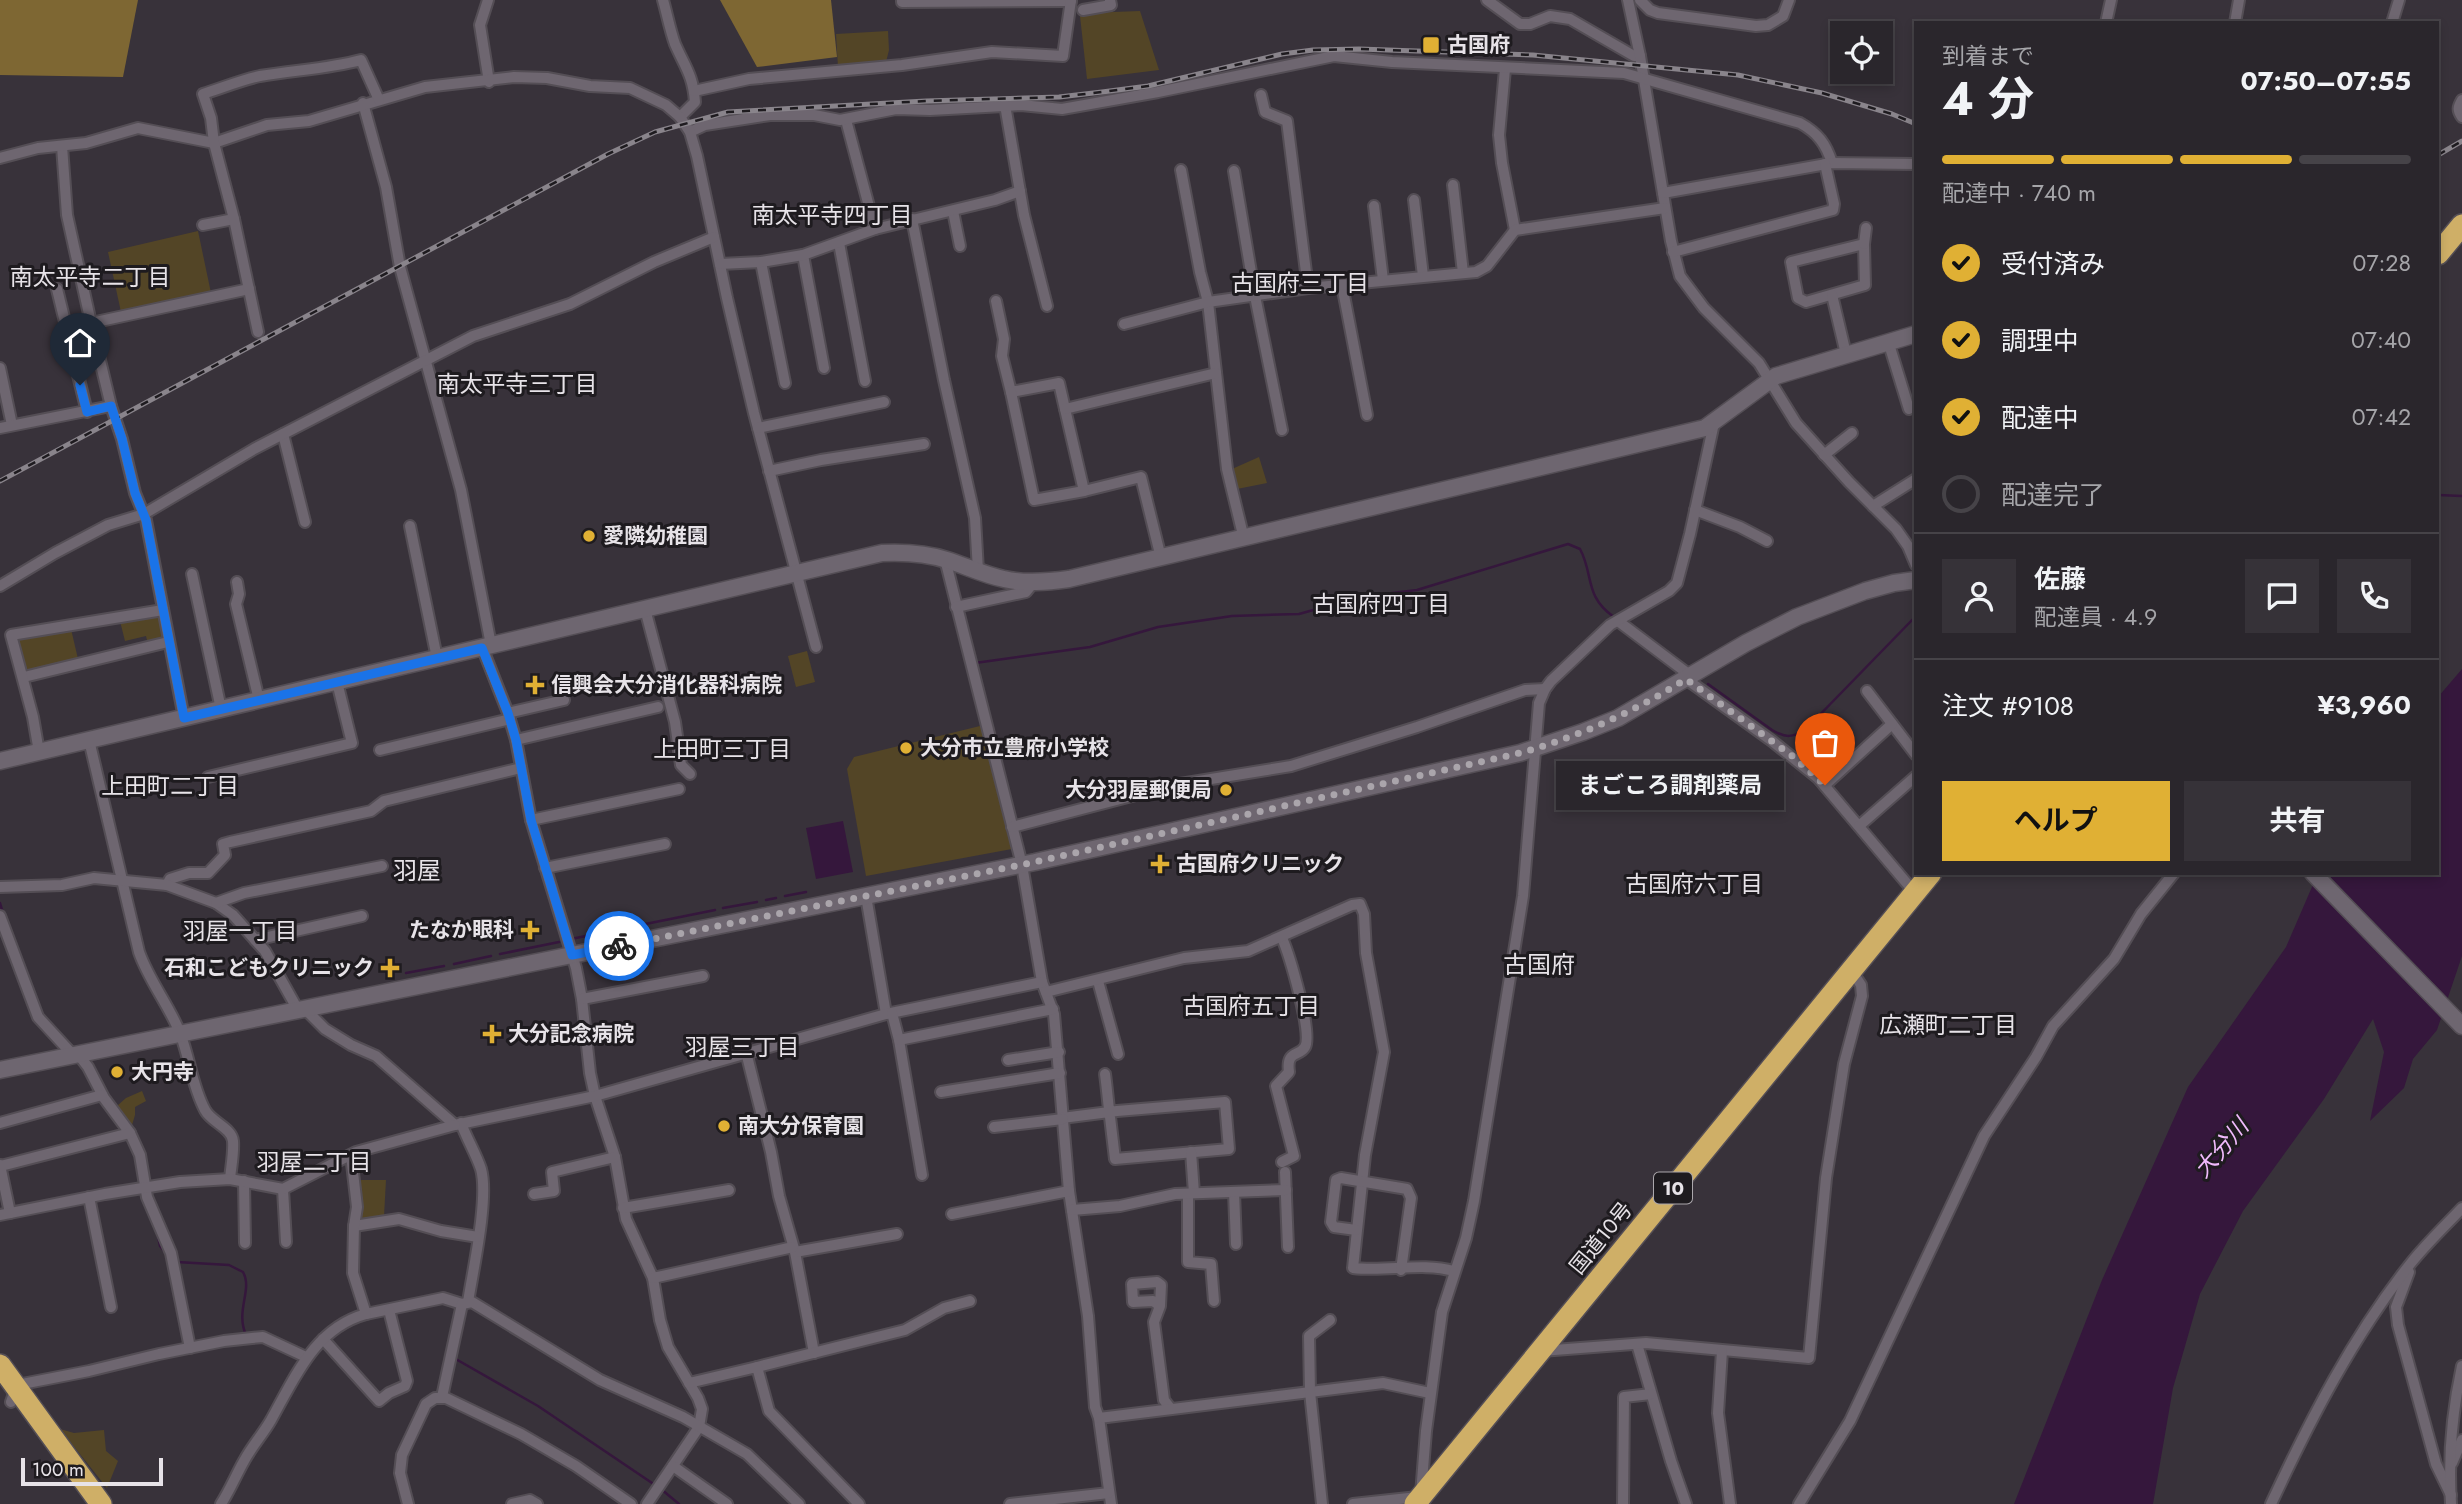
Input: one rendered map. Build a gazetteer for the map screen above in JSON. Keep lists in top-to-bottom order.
{
  "streets": {
    "highway": ["10", "国道10号"]
  },
  "districts": [
    "南太平寺四丁目",
    "南太平寺二丁目",
    "古国府三丁目",
    "南太平寺三丁目",
    "古国府四丁目",
    "上田町三丁目",
    "上田町二丁目",
    "羽屋",
    "古国府六丁目",
    "羽屋一丁目",
    "古国府",
    "古国府五丁目",
    "広瀬町二丁目",
    "羽屋三丁目",
    "羽屋二丁目"
  ],
  "water": ["大分川"],
  "places": {
    "transit": ["古国府"],
    "other": [
      "愛隣幼稚園",
      "大分市立豊府小学校",
      "まごころ調剤薬局",
      "大分羽屋郵便局",
      "大円寺",
      "南大分保育園"
    ],
    "health": [
      "信興会大分消化器科病院",
      "古国府クリニック",
      "たなか眼科",
      "石和こどもクリニック",
      "大分記念病院"
    ]
  },
  "scale_bar": "100 m",
  "page": {
    "heading": ["4 分", "到着まで", "07:50–07:55"],
    "panel": [
      "佐藤",
      "配達員 · 4.9",
      "注文 #9108",
      "¥3,960"
    ],
    "bar": "配達中 · 740 m",
    "list": [
      ["受付済み", "07:28"],
      ["調理中", "07:40"],
      ["配達中", "07:42"],
      "配達完了"
    ],
    "bubble": "まごころ調剤薬局",
    "buttons": ["ヘルプ", "共有"],
    "scale": "100 m"
  }
}
